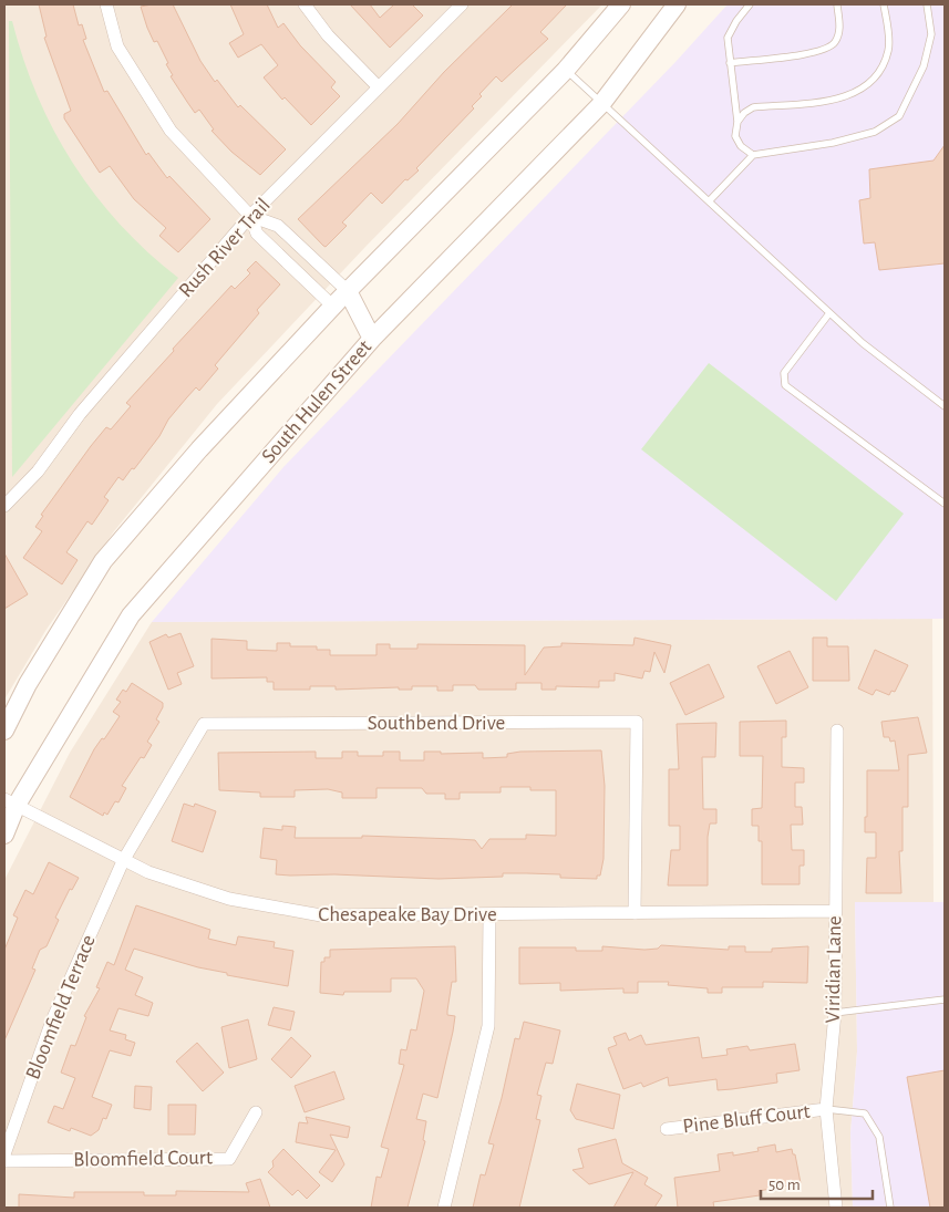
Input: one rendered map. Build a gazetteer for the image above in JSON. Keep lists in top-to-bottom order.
{
  "streets": {
    "main road": ["South Hulen Street"],
    "street": [
      "Rush River Trail",
      "Southbend Drive",
      "Chesapeake Bay Drive",
      "Viridian Lane",
      "Bloomfield Terrace",
      "Pine Bluff Court",
      "Bloomfield Court"
    ]
  },
  "crossings": [
    ["South Hulen Street", "Chesapeake Bay Drive"],
    ["Southbend Drive", "Chesapeake Bay Drive"],
    ["Southbend Drive", "Bloomfield Terrace"],
    ["Chesapeake Bay Drive", "Viridian Lane"],
    ["Chesapeake Bay Drive", "Bloomfield Terrace"],
    ["Viridian Lane", "Pine Bluff Court"]
  ],
  "scale_bar": "50 m"
}
